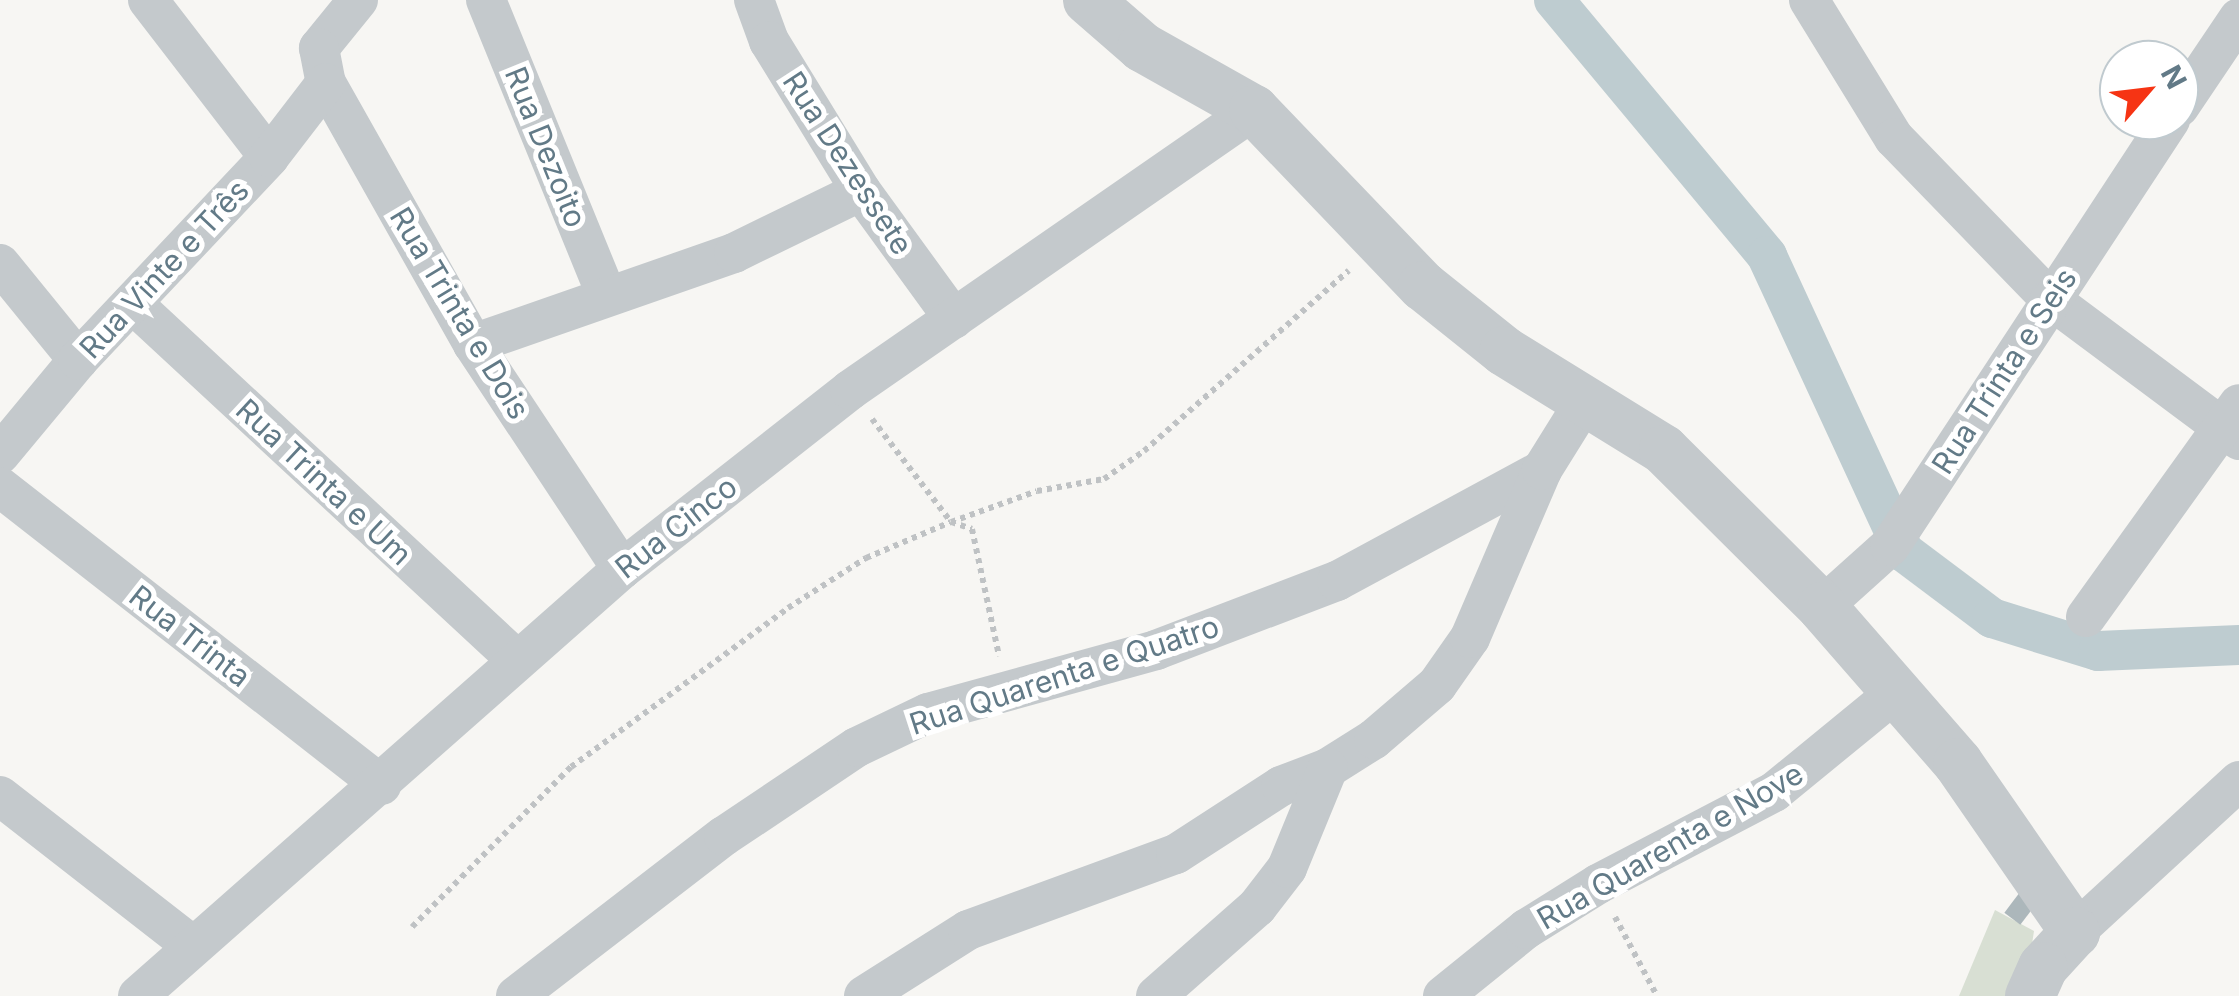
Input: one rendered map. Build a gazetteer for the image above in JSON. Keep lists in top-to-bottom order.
{
  "streets": {
    "street": [
      "Rua Dezoito",
      "Rua Dezessete",
      "Rua Vinte e Três",
      "Rua Trinta e Dois",
      "Rua Trinta e Seis",
      "Rua Trinta e Um",
      "Rua Cinco",
      "Rua Trinta",
      "Rua Quarenta e Quatro",
      "Rua Quarenta e Nove"
    ]
  },
  "crossings": [
    ["Rua Dezessete", "Rua Cinco"],
    ["Rua Vinte e Três", "Rua Trinta e Dois"],
    ["Rua Vinte e Três", "Rua Trinta e Um"],
    ["Rua Trinta e Dois", "Rua Cinco"],
    ["Rua Trinta e Um", "Rua Cinco"],
    ["Rua Cinco", "Rua Trinta"]
  ],
  "north": "top right"
}
